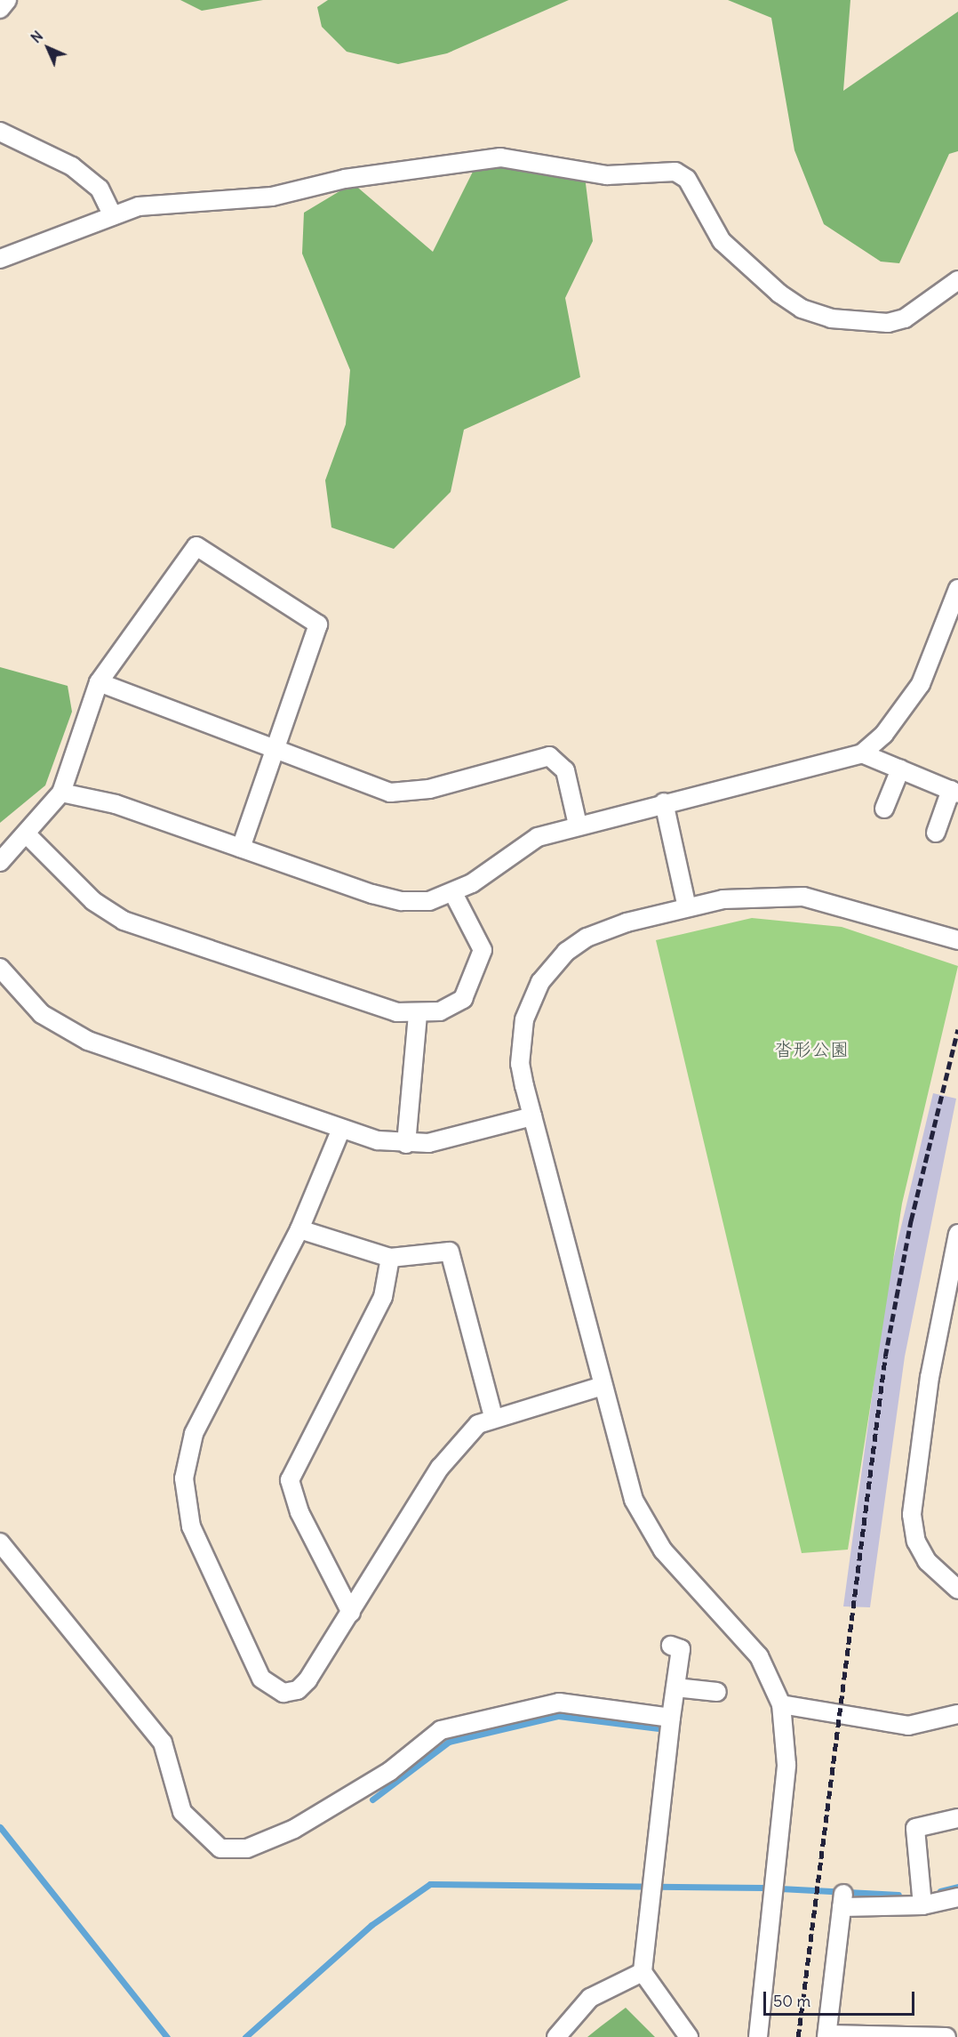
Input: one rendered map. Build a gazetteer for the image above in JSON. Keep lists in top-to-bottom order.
{
  "parks": ["沓形公園"],
  "scale_bar": "50 m",
  "north": "top left"
}
